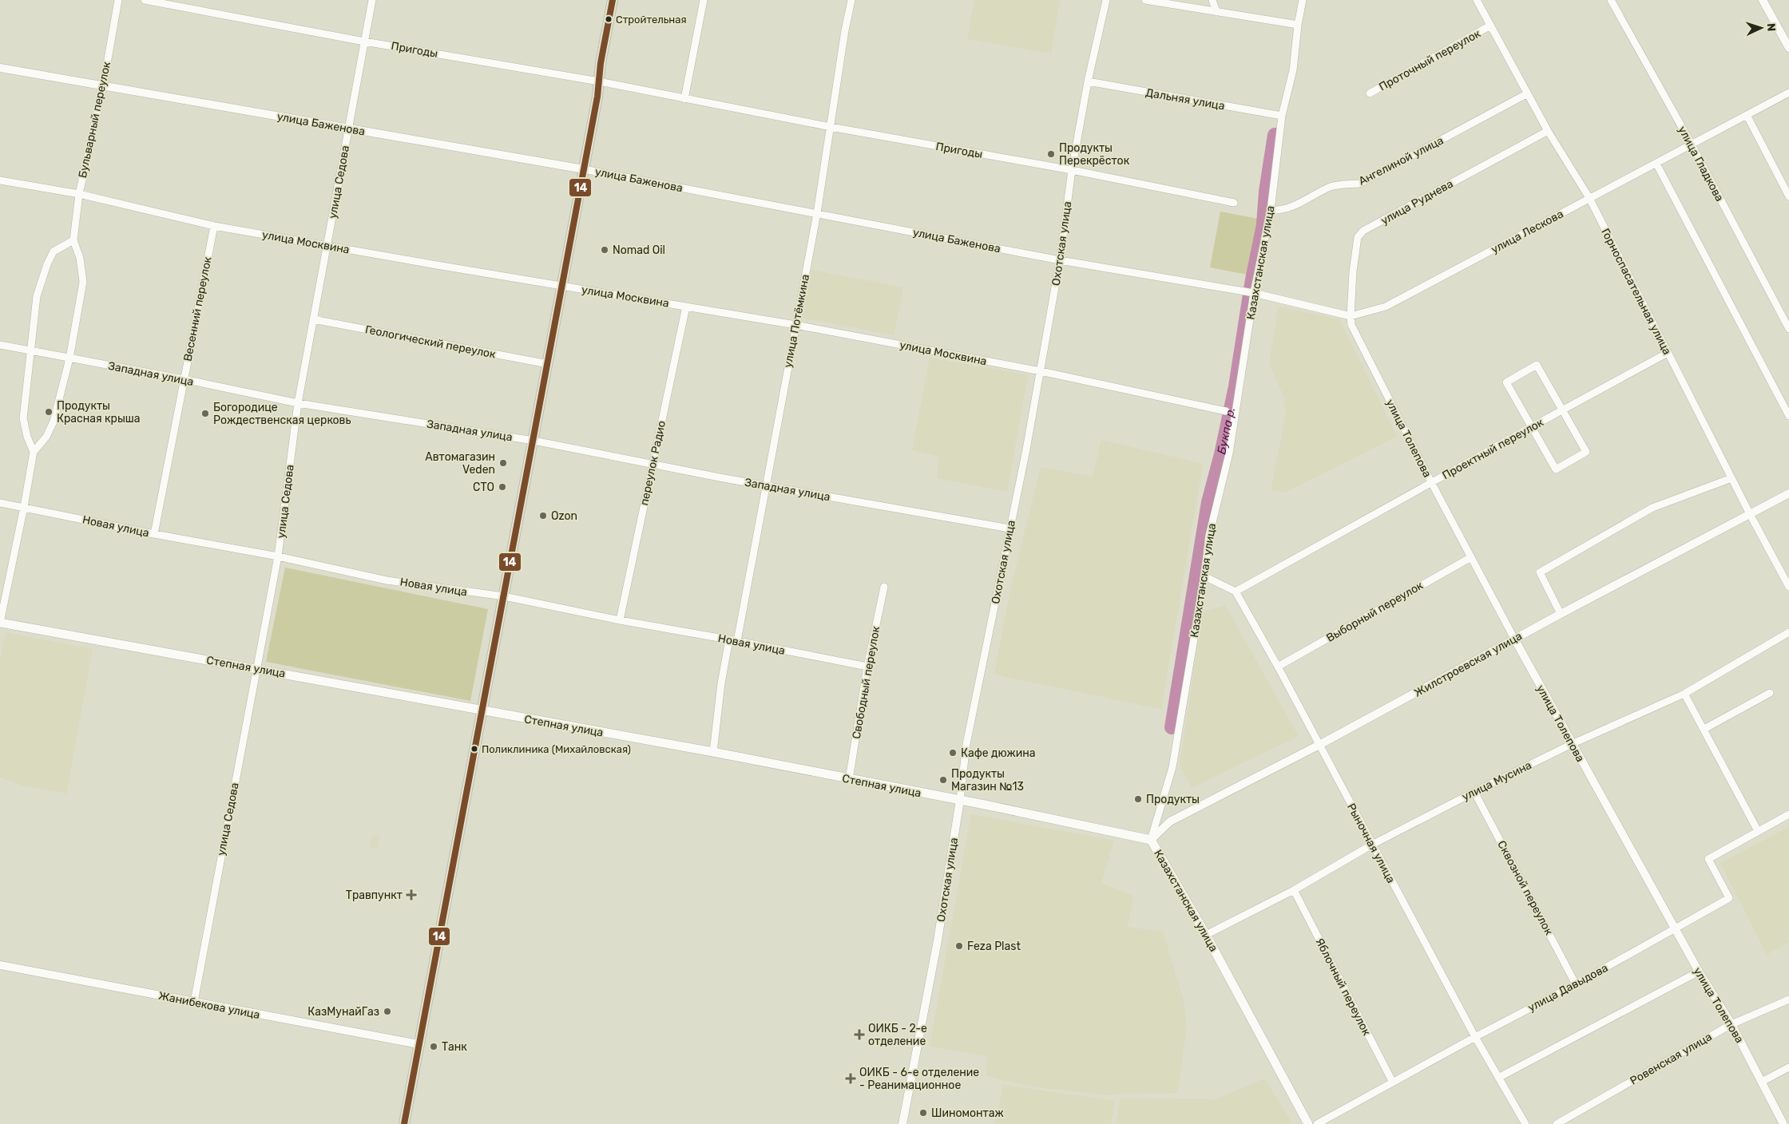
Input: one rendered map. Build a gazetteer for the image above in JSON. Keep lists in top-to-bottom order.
{
  "streets": {
    "main road": ["Казахстанская улица", "Степная улица"],
    "street": [
      "Пригоды",
      "Проточный переулок",
      "Дальняя улица",
      "Бульварный переулок",
      "улица Баженова",
      "Ангелиной улица",
      "улица Гладкова",
      "улица Седова",
      "улица Руднева",
      "улица Лескова",
      "улица Москвина",
      "Охотская улица",
      "Горноспасательная улица",
      "Весенний переулок",
      "улица Потёмкина",
      "Геологический переулок",
      "Западная улица",
      "улица Толепова",
      "Проектный переулок",
      "переулок Радио",
      "Новая улица",
      "Выборный переулок",
      "Жилстроевская улица",
      "Свободный переулок",
      "улица Мусина",
      "Рыночная улица",
      "Сквозной переулок",
      "Яблочный переулок",
      "улица Давыдова",
      "Жанибекова улица",
      "Ровенская улица"
    ]
  },
  "crossings": [
    ["Пригоды", "улица Седова"],
    ["Пригоды", "Охотская улица"],
    ["Пригоды", "улица Потёмкина"],
    ["Проточный переулок", "Горноспасательная улица"],
    ["Дальняя улица", "Охотская улица"],
    ["Дальняя улица", "Казахстанская улица"],
    ["Бульварный переулок", "улица Баженова"],
    ["Бульварный переулок", "улица Москвина"],
    ["Бульварный переулок", "Западная улица"],
    ["улица Баженова", "улица Седова"],
    ["улица Баженова", "улица Лескова"],
    ["улица Баженова", "Охотская улица"],
    ["улица Баженова", "Казахстанская улица"],
    ["улица Баженова", "улица Потёмкина"],
    ["Ангелиной улица", "Казахстанская улица"],
    ["Ангелиной улица", "Горноспасательная улица"],
    ["улица Гладкова", "улица Лескова"],
    ["улица Седова", "улица Москвина"],
    ["улица Седова", "Геологический переулок"],
    ["улица Седова", "Западная улица"],
    ["улица Седова", "Новая улица"],
    ["улица Седова", "Степная улица"],
    ["улица Седова", "Жанибекова улица"],
    ["улица Руднева", "улица Лескова"],
    ["улица Руднева", "Горноспасательная улица"],
    ["улица Руднева", "улица Толепова"],
    ["улица Лескова", "Казахстанская улица"],
    ["улица Лескова", "Горноспасательная улица"],
    ["улица Лескова", "улица Толепова"],
    ["улица Москвина", "Охотская улица"],
    ["улица Москвина", "Весенний переулок"],
    ["улица Москвина", "улица Потёмкина"],
    ["улица Москвина", "переулок Радио"],
    ["Охотская улица", "Западная улица"],
    ["Охотская улица", "Степная улица"],
    ["Казахстанская улица", "Жилстроевская улица"],
    ["Казахстанская улица", "Степная улица"],
    ["Казахстанская улица", "улица Мусина"],
    ["Горноспасательная улица", "Проектный переулок"],
    ["Горноспасательная улица", "Жилстроевская улица"],
    ["Весенний переулок", "Западная улица"],
    ["Весенний переулок", "Новая улица"],
    ["улица Потёмкина", "Западная улица"],
    ["улица Потёмкина", "Новая улица"],
    ["Западная улица", "переулок Радио"],
    ["улица Толепова", "Проектный переулок"],
    ["улица Толепова", "Выборный переулок"],
    ["улица Толепова", "Жилстроевская улица"],
    ["улица Толепова", "улица Мусина"],
    ["улица Толепова", "улица Давыдова"],
    ["улица Толепова", "Ровенская улица"],
    ["Проектный переулок", "Рыночная улица"],
    ["переулок Радио", "Новая улица"],
    ["Новая улица", "Свободный переулок"],
    ["Выборный переулок", "Рыночная улица"],
    ["Жилстроевская улица", "Степная улица"],
    ["Жилстроевская улица", "Рыночная улица"],
    ["Степная улица", "Свободный переулок"],
    ["улица Мусина", "Рыночная улица"],
    ["улица Мусина", "Сквозной переулок"],
    ["улица Мусина", "Яблочный переулок"],
    ["Рыночная улица", "улица Давыдова"],
    ["Сквозной переулок", "улица Давыдова"],
    ["Яблочный переулок", "улица Давыдова"]
  ],
  "water": ["Букпа р."],
  "places": {
    "other": [
      "Стройтельная",
      "Продукты Перекрёсток",
      "Nomad Oil",
      "Продукты Красная крыша",
      "Богородице Рождественская церковь",
      "Автомагазин Veden",
      "СТО",
      "Ozon",
      "Поликлиника (Михайловская)",
      "Кафе дюжина",
      "Продукты Магазин №13",
      "Продукты",
      "Feza Plast",
      "КазМунайГаз",
      "Танк",
      "Шиномонтаж"
    ],
    "health": ["Травпункт", "ОИКБ - 2-е отделение", "ОИКБ - 6-е отделение - Реанимационное"]
  },
  "lines": ["transit line 14"],
  "north": "right"
}
